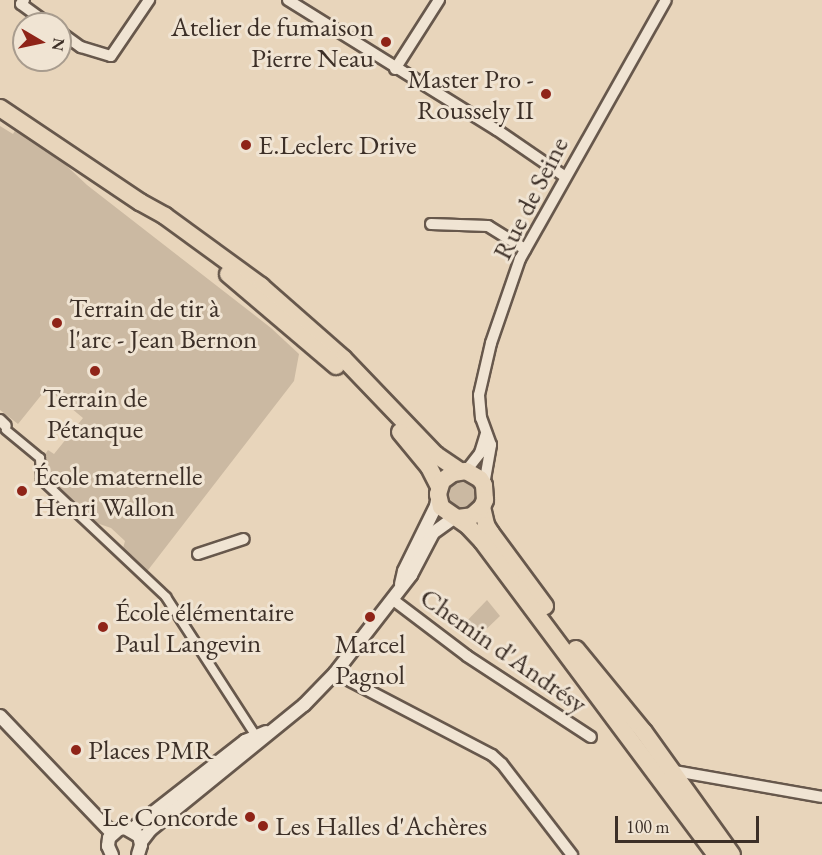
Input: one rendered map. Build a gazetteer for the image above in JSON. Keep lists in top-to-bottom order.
{
  "streets": {
    "street": ["Rue de Seine", "Chemin d'Andrésy"]
  },
  "places": [
    "Atelier de fumaison Pierre Neau",
    "Master Pro - Roussely II",
    "E.Leclerc Drive",
    "Terrain de tir à l'arc - Jean Bernon",
    "Terrain de Pétanque",
    "École maternelle Henri Wallon",
    "Marcel Pagnol",
    "École élémentaire Paul Langevin",
    "Places PMR",
    "Le Concorde",
    "Les Halles d'Achères"
  ],
  "scale_bar": "100 m",
  "north": "right"
}
